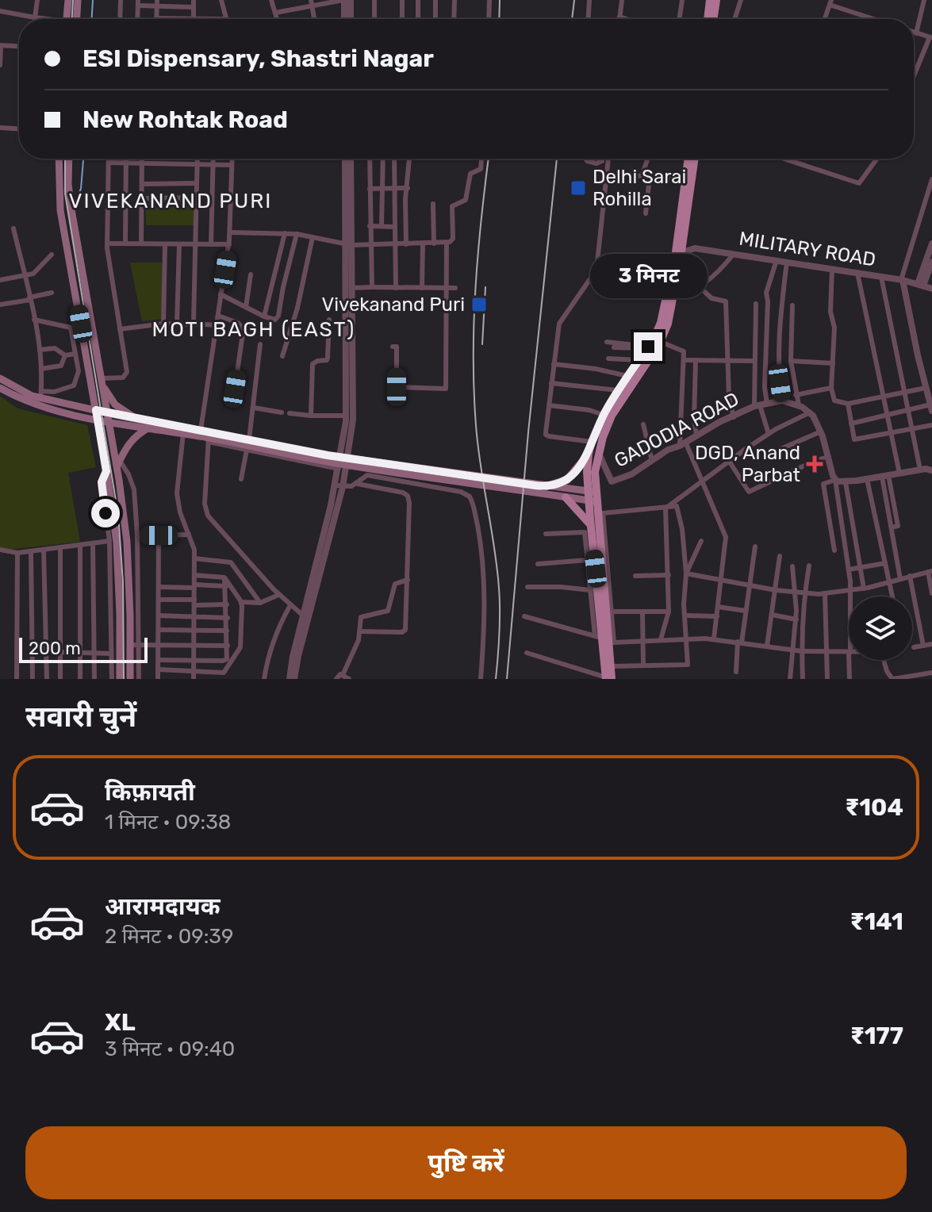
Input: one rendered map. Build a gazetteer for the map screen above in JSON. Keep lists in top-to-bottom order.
{
  "streets": {
    "street": ["MILITARY ROAD", "GADODIA ROAD"]
  },
  "districts": ["VIVEKANAND PURI", "MOTI BAGH (EAST)"],
  "places": {
    "transit": ["Delhi Sarai Rohilla", "Vivekanand Puri"],
    "health": ["DGD, Anand Parbat"]
  },
  "scale_bar": "200 m",
  "page": {
    "banner": ["ESI Dispensary, Shastri Nagar", "New Rohtak Road"],
    "bubble": "3 मिनट",
    "scale": "200 m",
    "heading": "सवारी चुनें",
    "list": [
      {
        "name": "किफ़ायती",
        "note": "1 मिनट · 09:38",
        "value": "₹104"
      },
      {
        "name": "आरामदायक",
        "note": "2 मिनट · 09:39",
        "value": "₹141"
      },
      {
        "name": "XL",
        "note": "3 मिनट · 09:40",
        "value": "₹177"
      }
    ],
    "buttons": "पुष्टि करें"
  }
}
